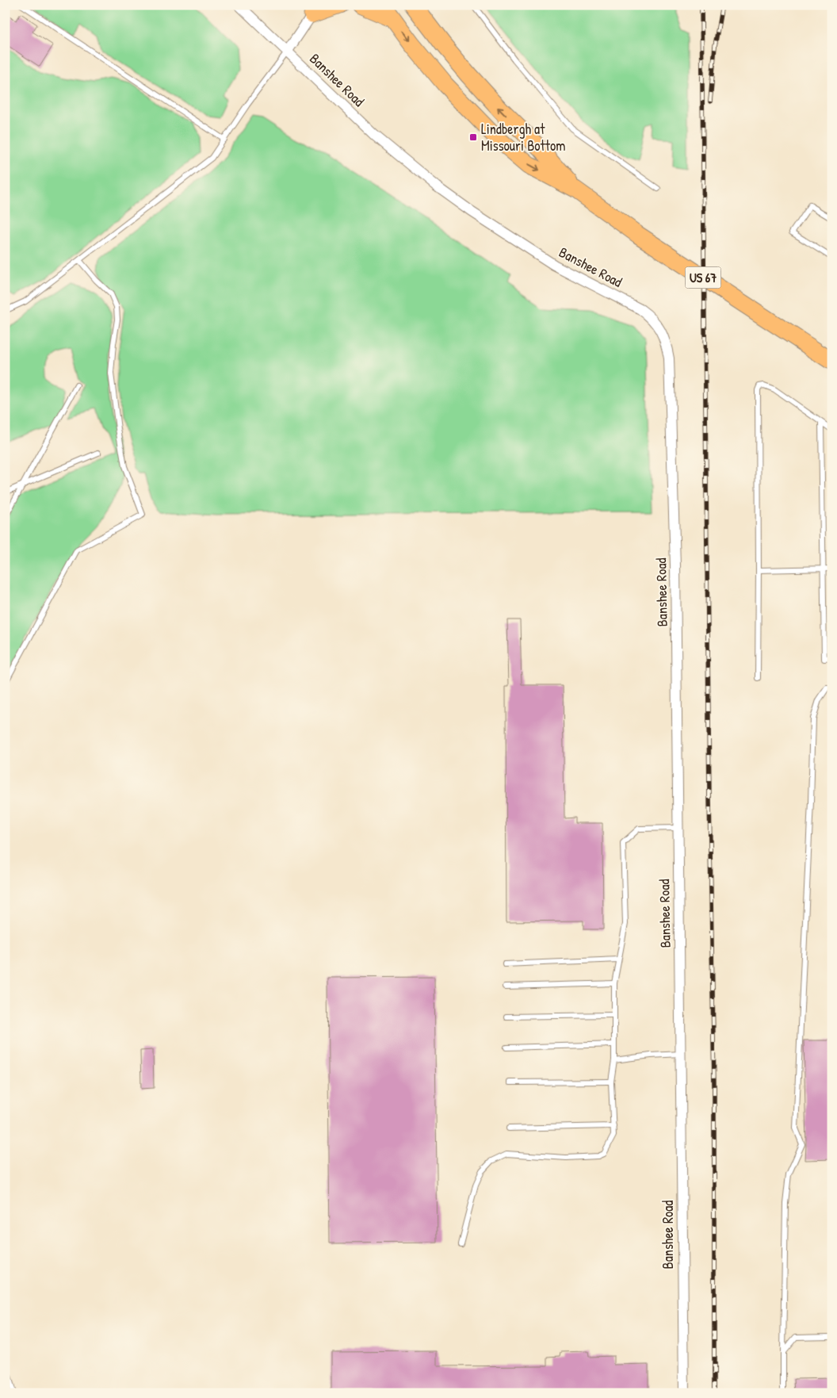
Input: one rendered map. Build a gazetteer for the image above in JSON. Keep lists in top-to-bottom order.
{
  "streets": {
    "highway": ["US 67"],
    "street": ["Banshee Road"]
  },
  "places": {
    "transit": ["Lindbergh at Missouri Bottom"]
  }
}
